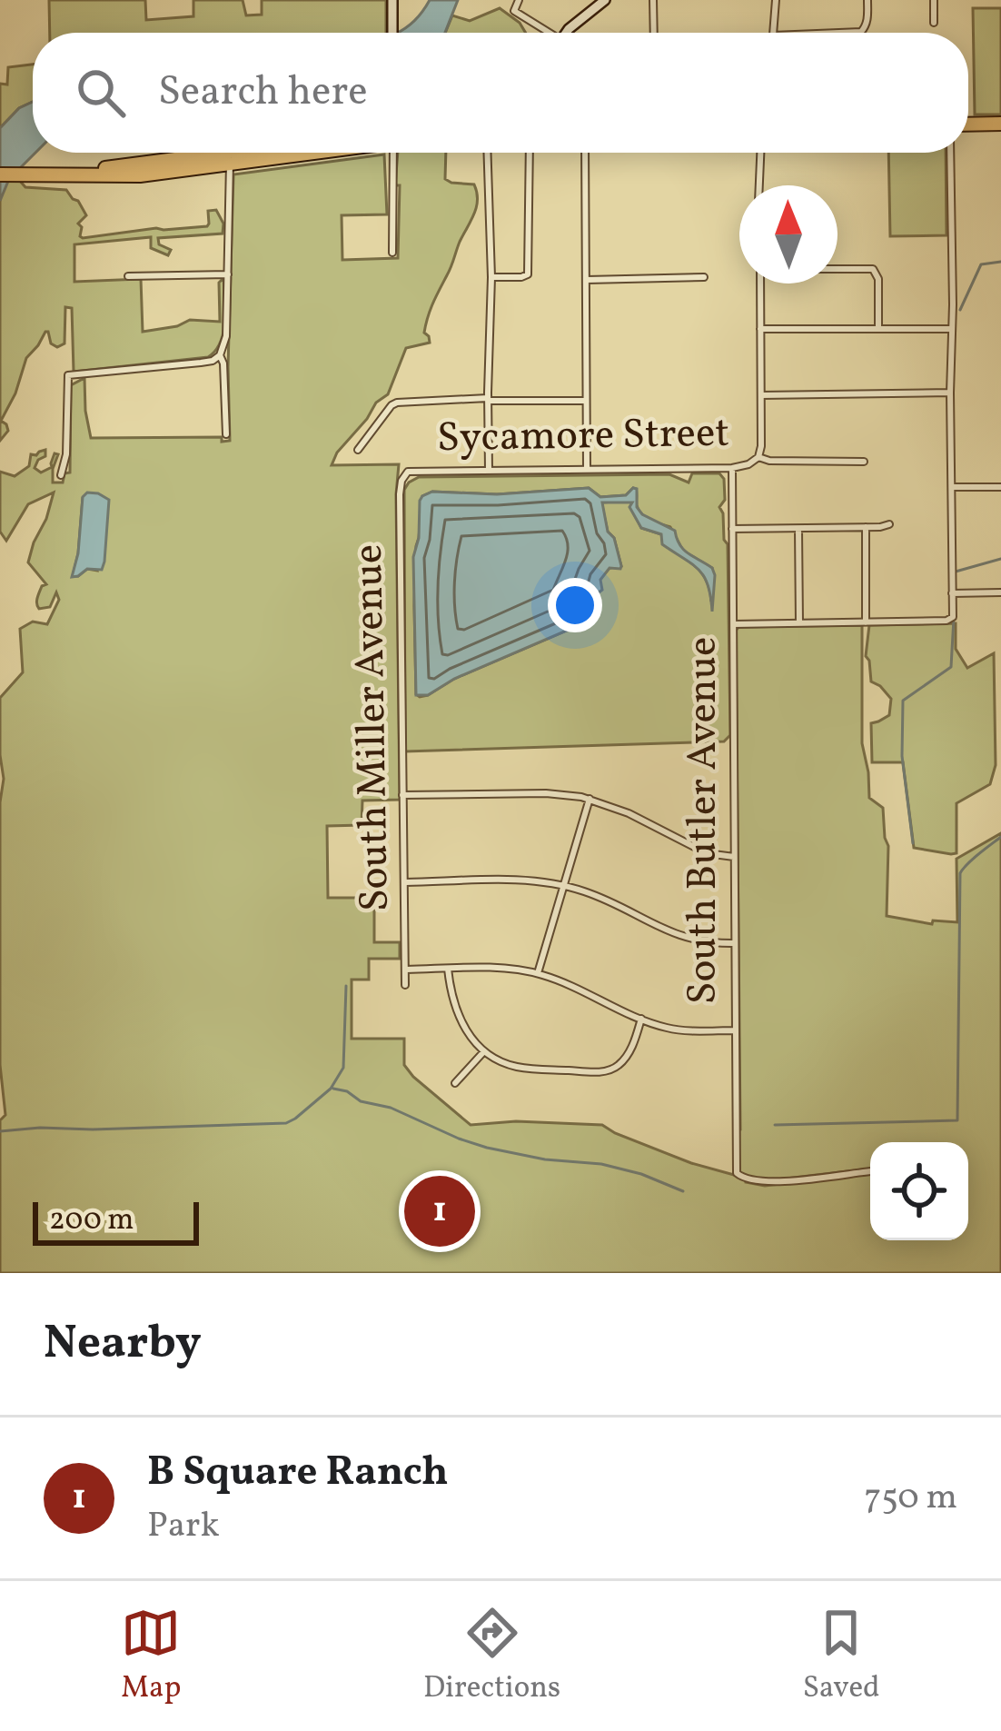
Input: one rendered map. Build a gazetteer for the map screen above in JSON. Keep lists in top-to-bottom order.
{
  "streets": {
    "street": ["Sycamore Street", "South Miller Avenue", "South Butler Avenue"]
  },
  "crossings": [
    ["Sycamore Street", "South Miller Avenue"],
    ["Sycamore Street", "South Butler Avenue"]
  ],
  "scale_bar": "200 m",
  "north": "top",
  "page": {
    "search": "Search here",
    "pins": "1",
    "scale": "200 m",
    "heading": "Nearby",
    "list": [
      {
        "mark": "1",
        "name": "B Square Ranch",
        "note": "Park",
        "value": "750 m"
      }
    ],
    "nav": ["Map", "Directions", "Saved"]
  }
}
